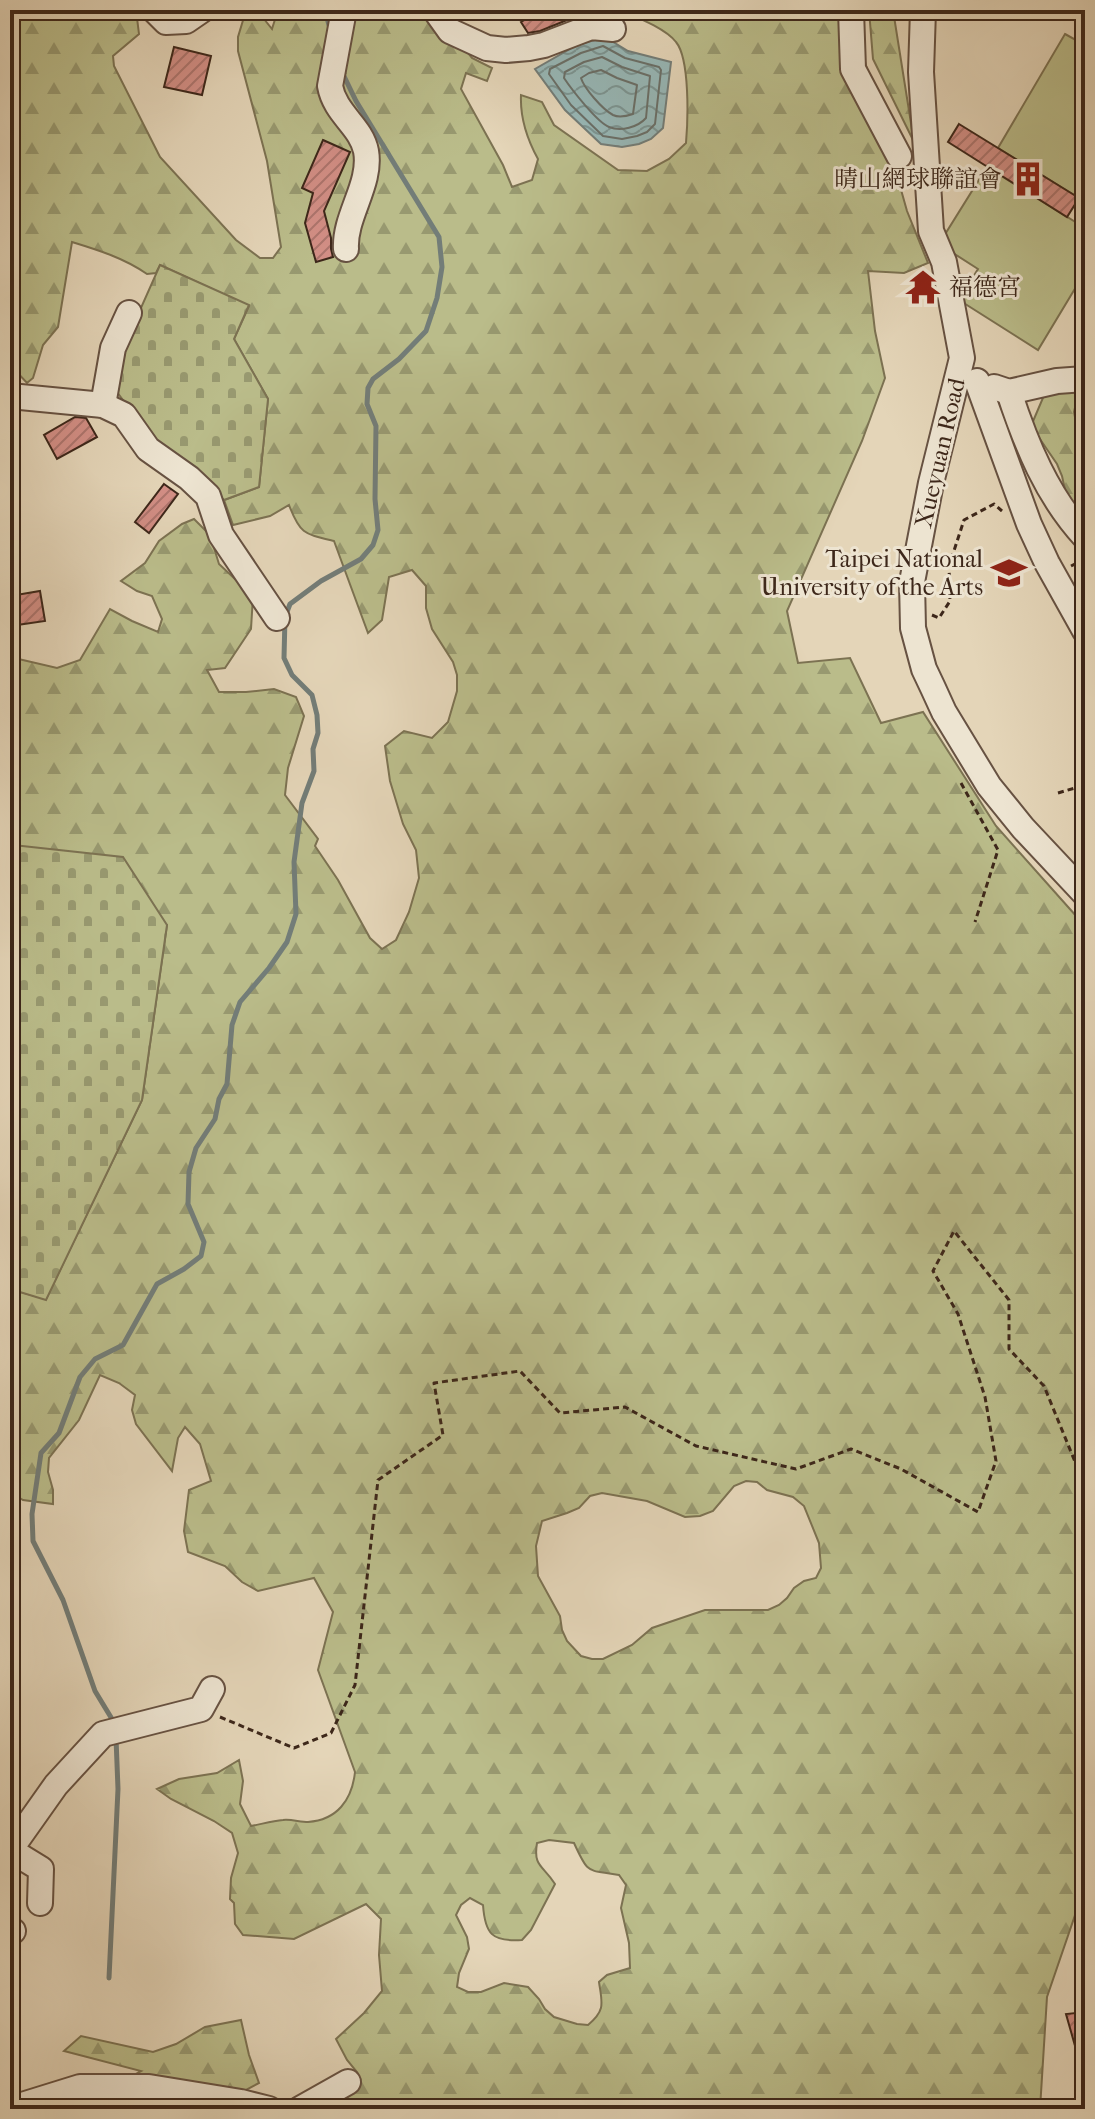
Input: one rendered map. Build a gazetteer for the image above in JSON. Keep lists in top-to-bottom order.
{
  "streets": {
    "street": ["Xueyuan Road"]
  },
  "places": {
    "building": ["晴山網球聯誼會"],
    "temple": ["福德宮"],
    "school or university": ["Taipei National University of the Arts"]
  }
}
